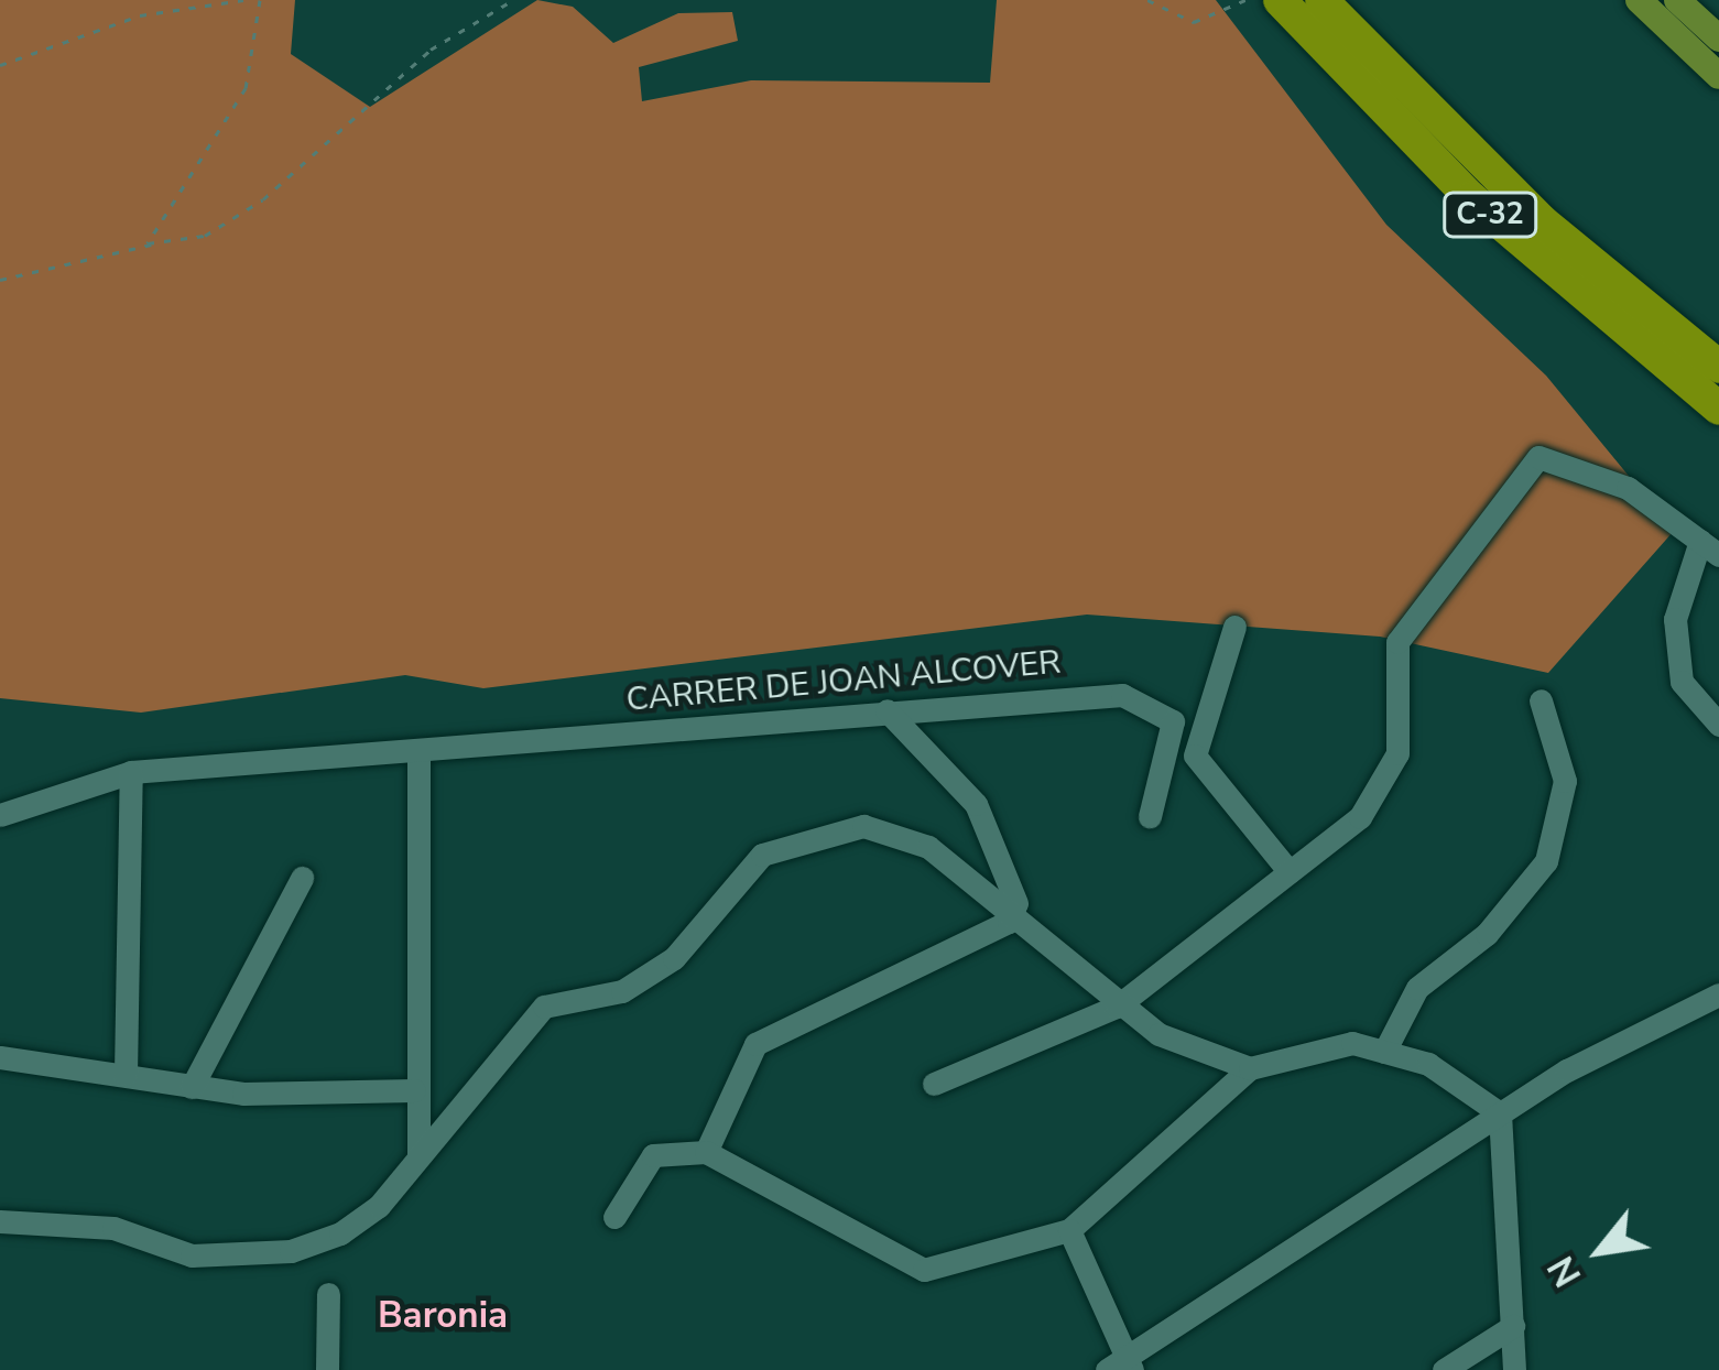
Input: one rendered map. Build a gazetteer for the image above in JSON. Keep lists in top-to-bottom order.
{
  "streets": {
    "highway": ["C-32"],
    "street": ["CARRER DE JOAN ALCOVER"]
  },
  "districts": ["Baronia"],
  "north": "bottom left"
}
